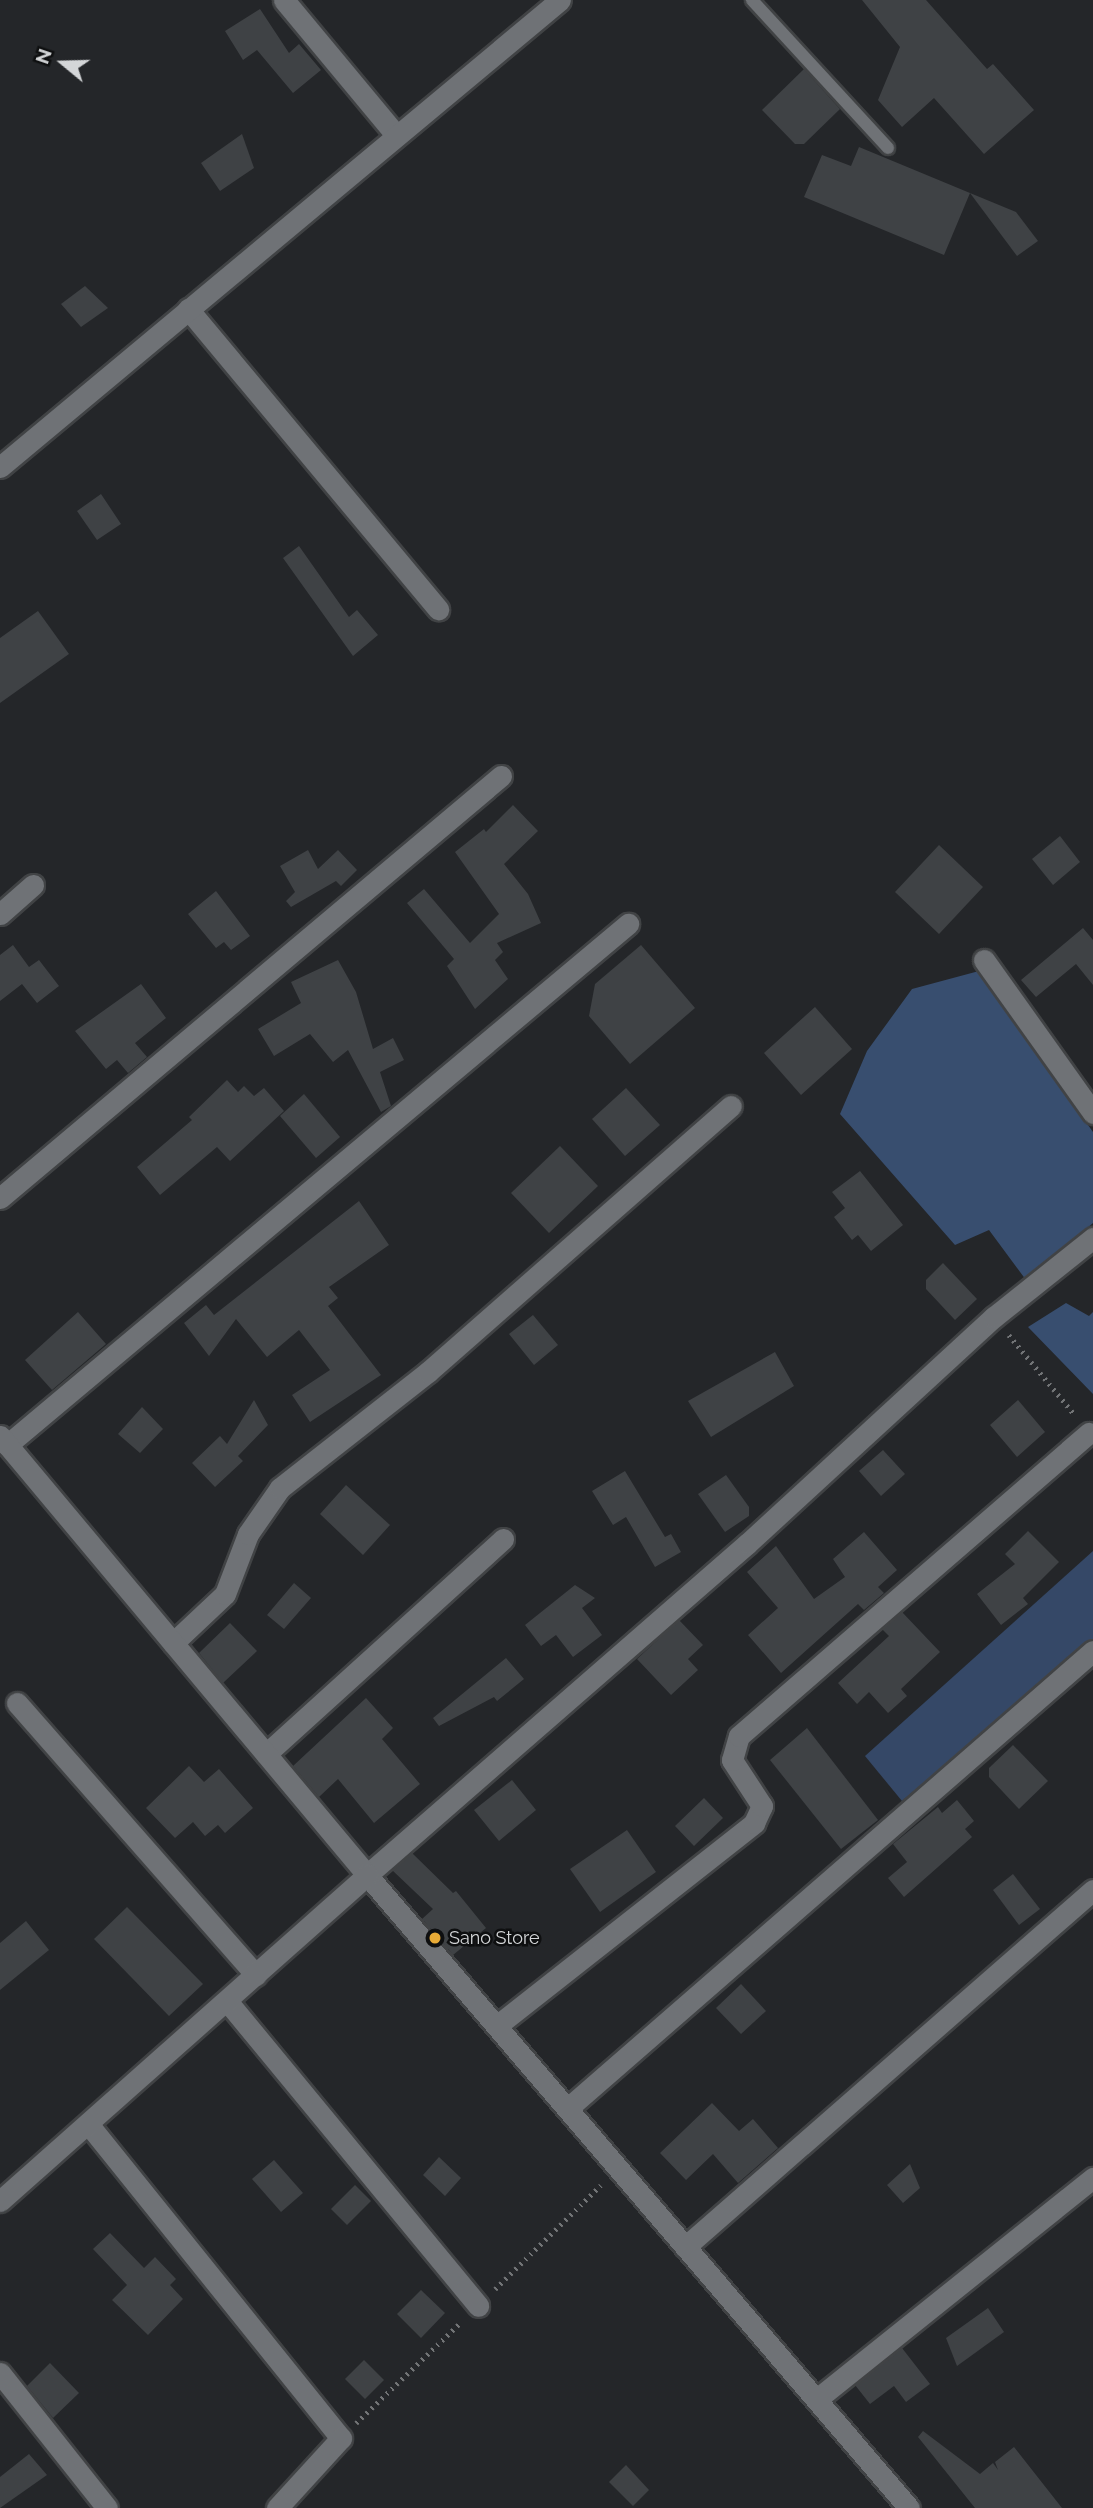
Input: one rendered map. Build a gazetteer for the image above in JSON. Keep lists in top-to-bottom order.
{
  "places": ["Sano Store"],
  "north": "left"
}
